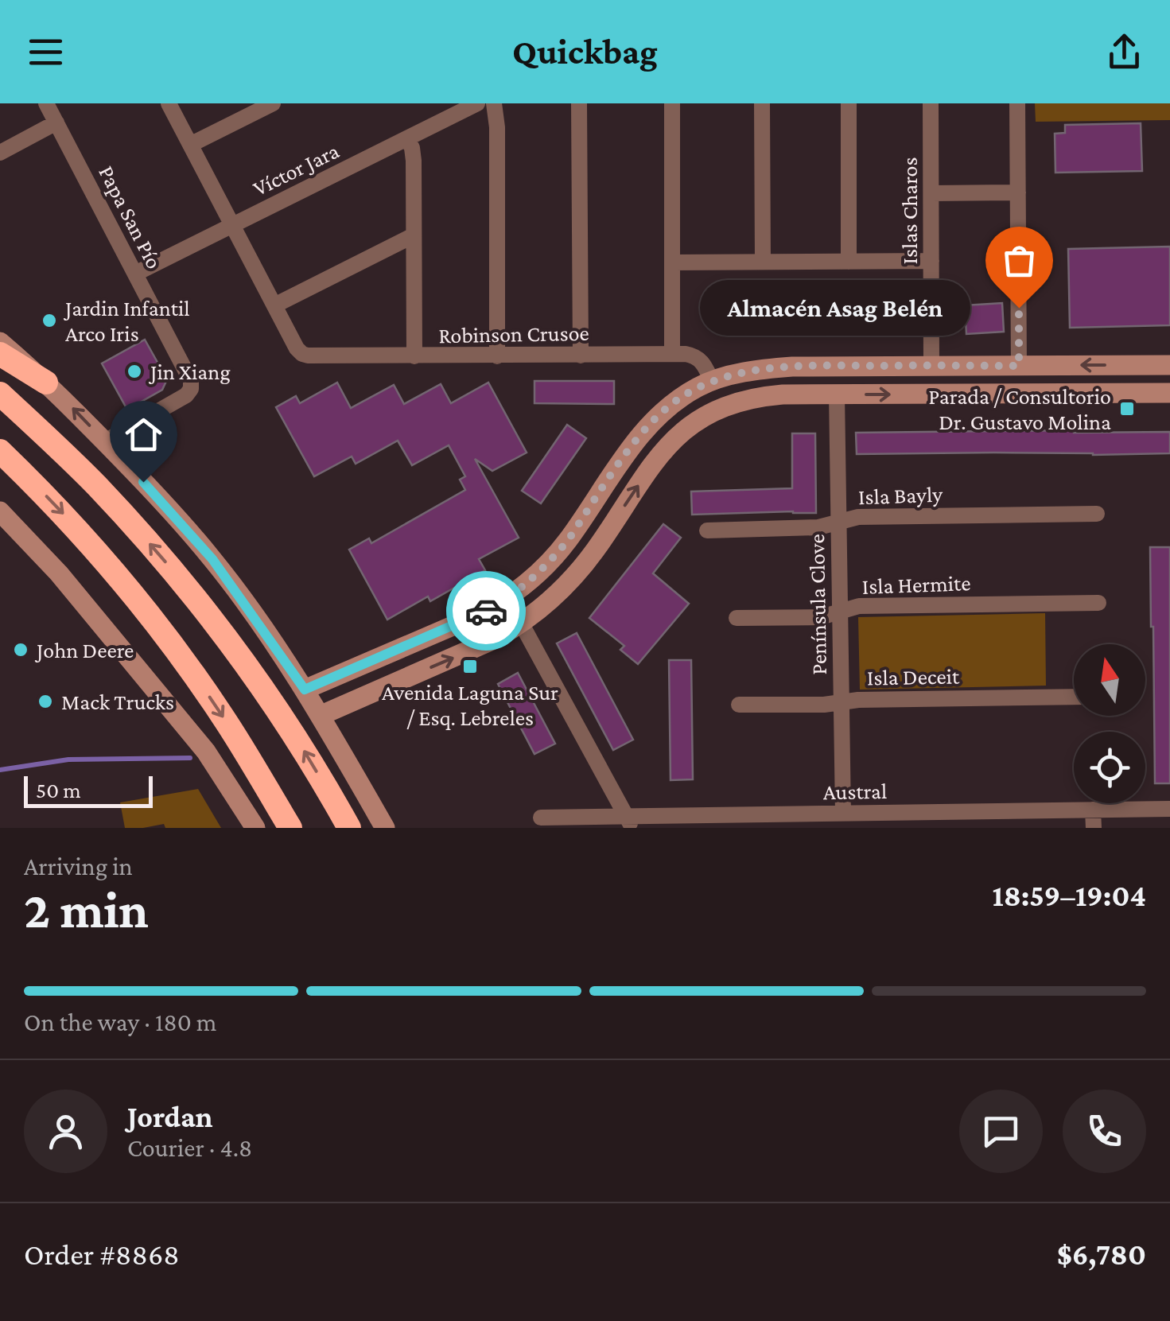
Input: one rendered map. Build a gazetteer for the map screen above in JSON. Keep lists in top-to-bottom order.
{
  "streets": {
    "street": [
      "Víctor Jara",
      "Islas Charos",
      "Papa San Pío",
      "Robinson Crusoe",
      "Isla Bayly",
      "Isla Hermite",
      "Península Clove",
      "Isla Deceit",
      "Austral"
    ]
  },
  "crossings": [
    ["Víctor Jara", "Papa San Pío"],
    ["Isla Bayly", "Península Clove"],
    ["Isla Hermite", "Península Clove"],
    ["Península Clove", "Isla Deceit"],
    ["Península Clove", "Austral"]
  ],
  "places": {
    "other": [
      "Almacén Asag Belén",
      "Jardin Infantil Arco Iris",
      "Jin Xiang",
      "John Deere",
      "Mack Trucks"
    ],
    "transit": ["Parada / Consultorio Dr. Gustavo Molina", "Avenida Laguna Sur / Esq. Lebreles"]
  },
  "scale_bar": "50 m",
  "north": "top",
  "page": {
    "header": "Quickbag",
    "bubble": "Almacén Asag Belén",
    "scale": "50 m",
    "heading": ["2 min", "Arriving in", "18:59–19:04"],
    "panel": [
      "Jordan",
      "Courier · 4.8",
      "Order #8868",
      "$6,780"
    ],
    "bar": "On the way · 180 m"
  }
}
